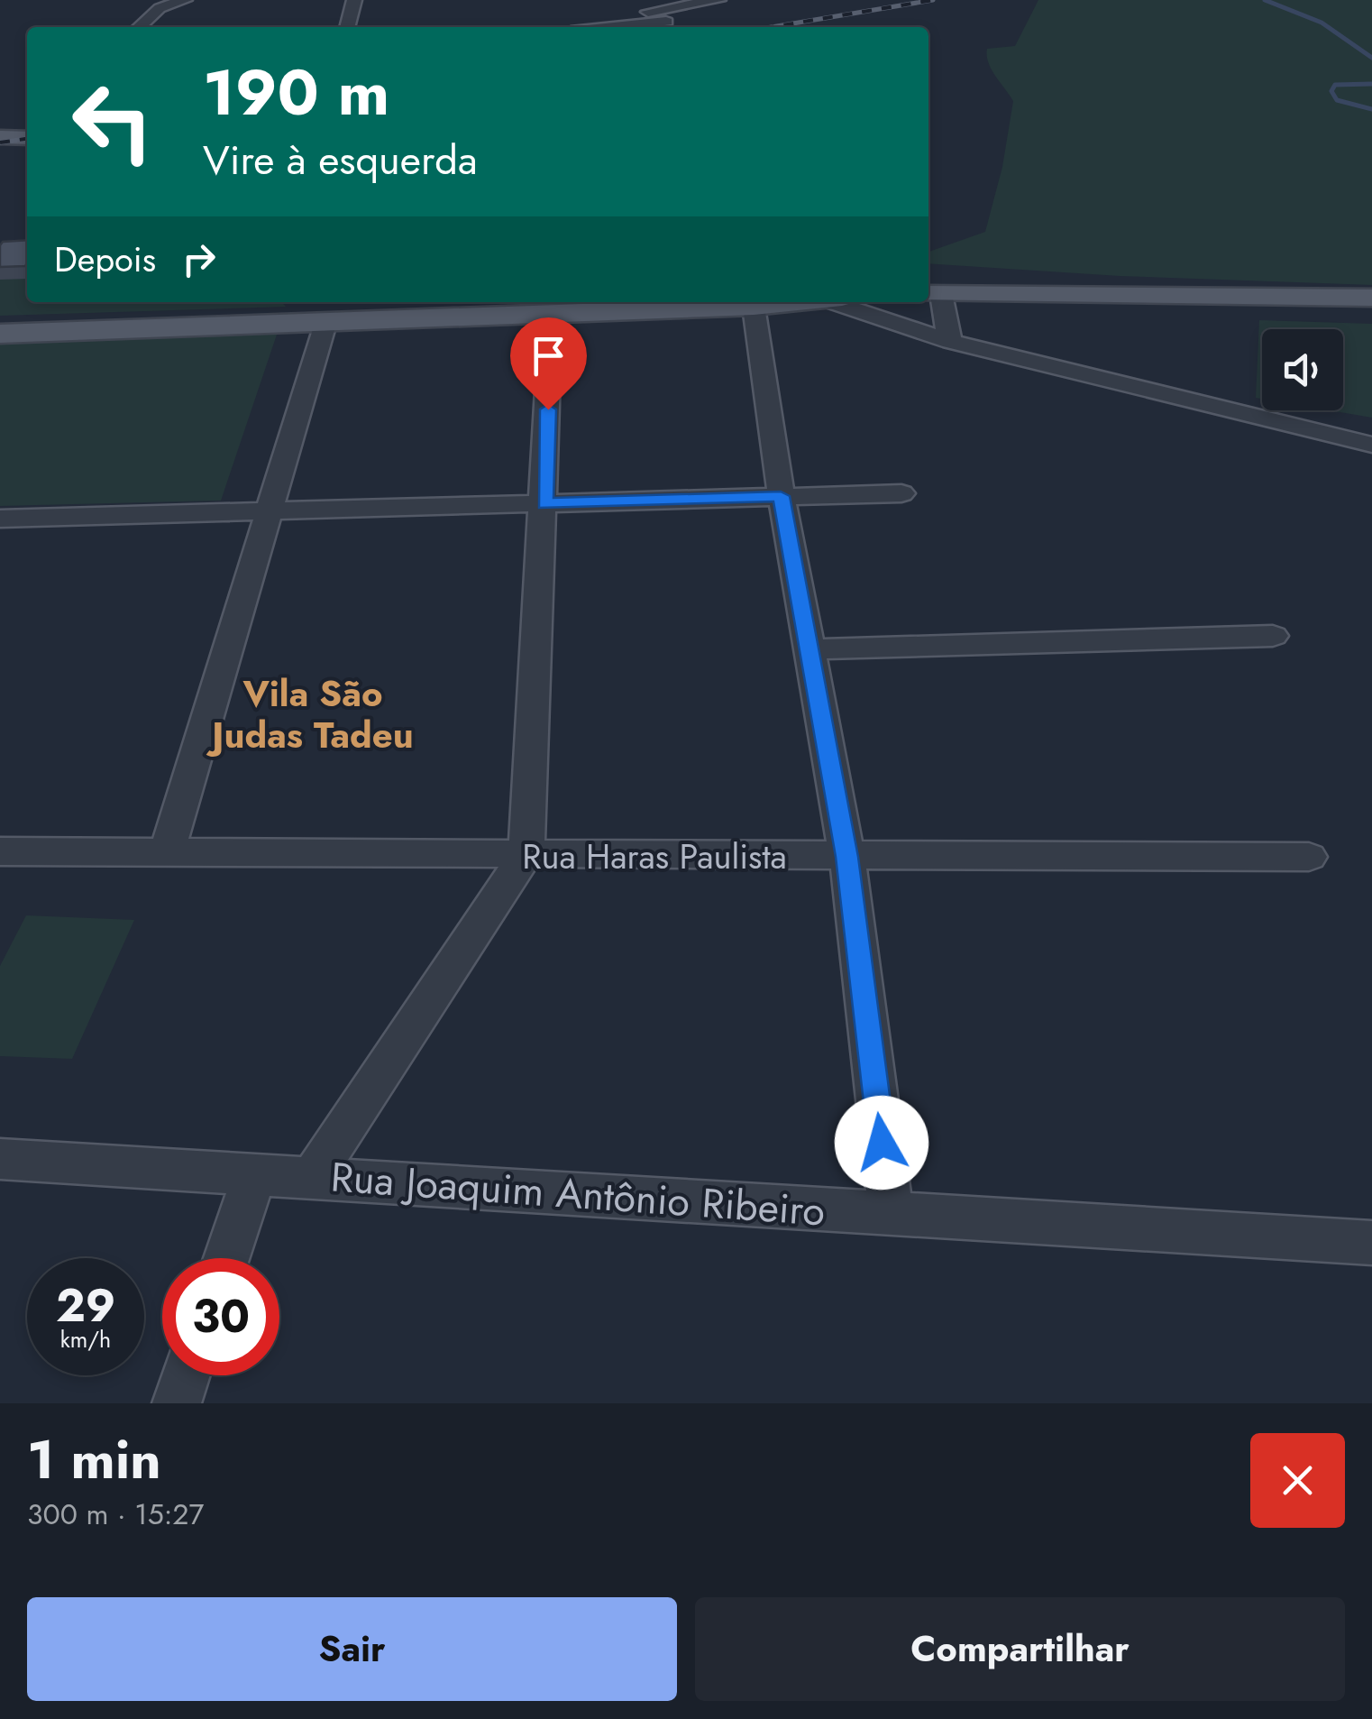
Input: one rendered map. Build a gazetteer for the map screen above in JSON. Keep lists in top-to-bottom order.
{
  "streets": {
    "street": ["Rua Haras Paulista", "Rua Joaquim Antônio Ribeiro"]
  },
  "districts": ["Vila São Judas Tadeu"],
  "page": {
    "turn": ["190 m", "Vire à esquerda"],
    "then": "Depois",
    "speed": "29 km/h",
    "limit": "30",
    "heading": ["1 min", "300 m · 15:27"],
    "buttons": ["Sair", "Compartilhar"]
  }
}
